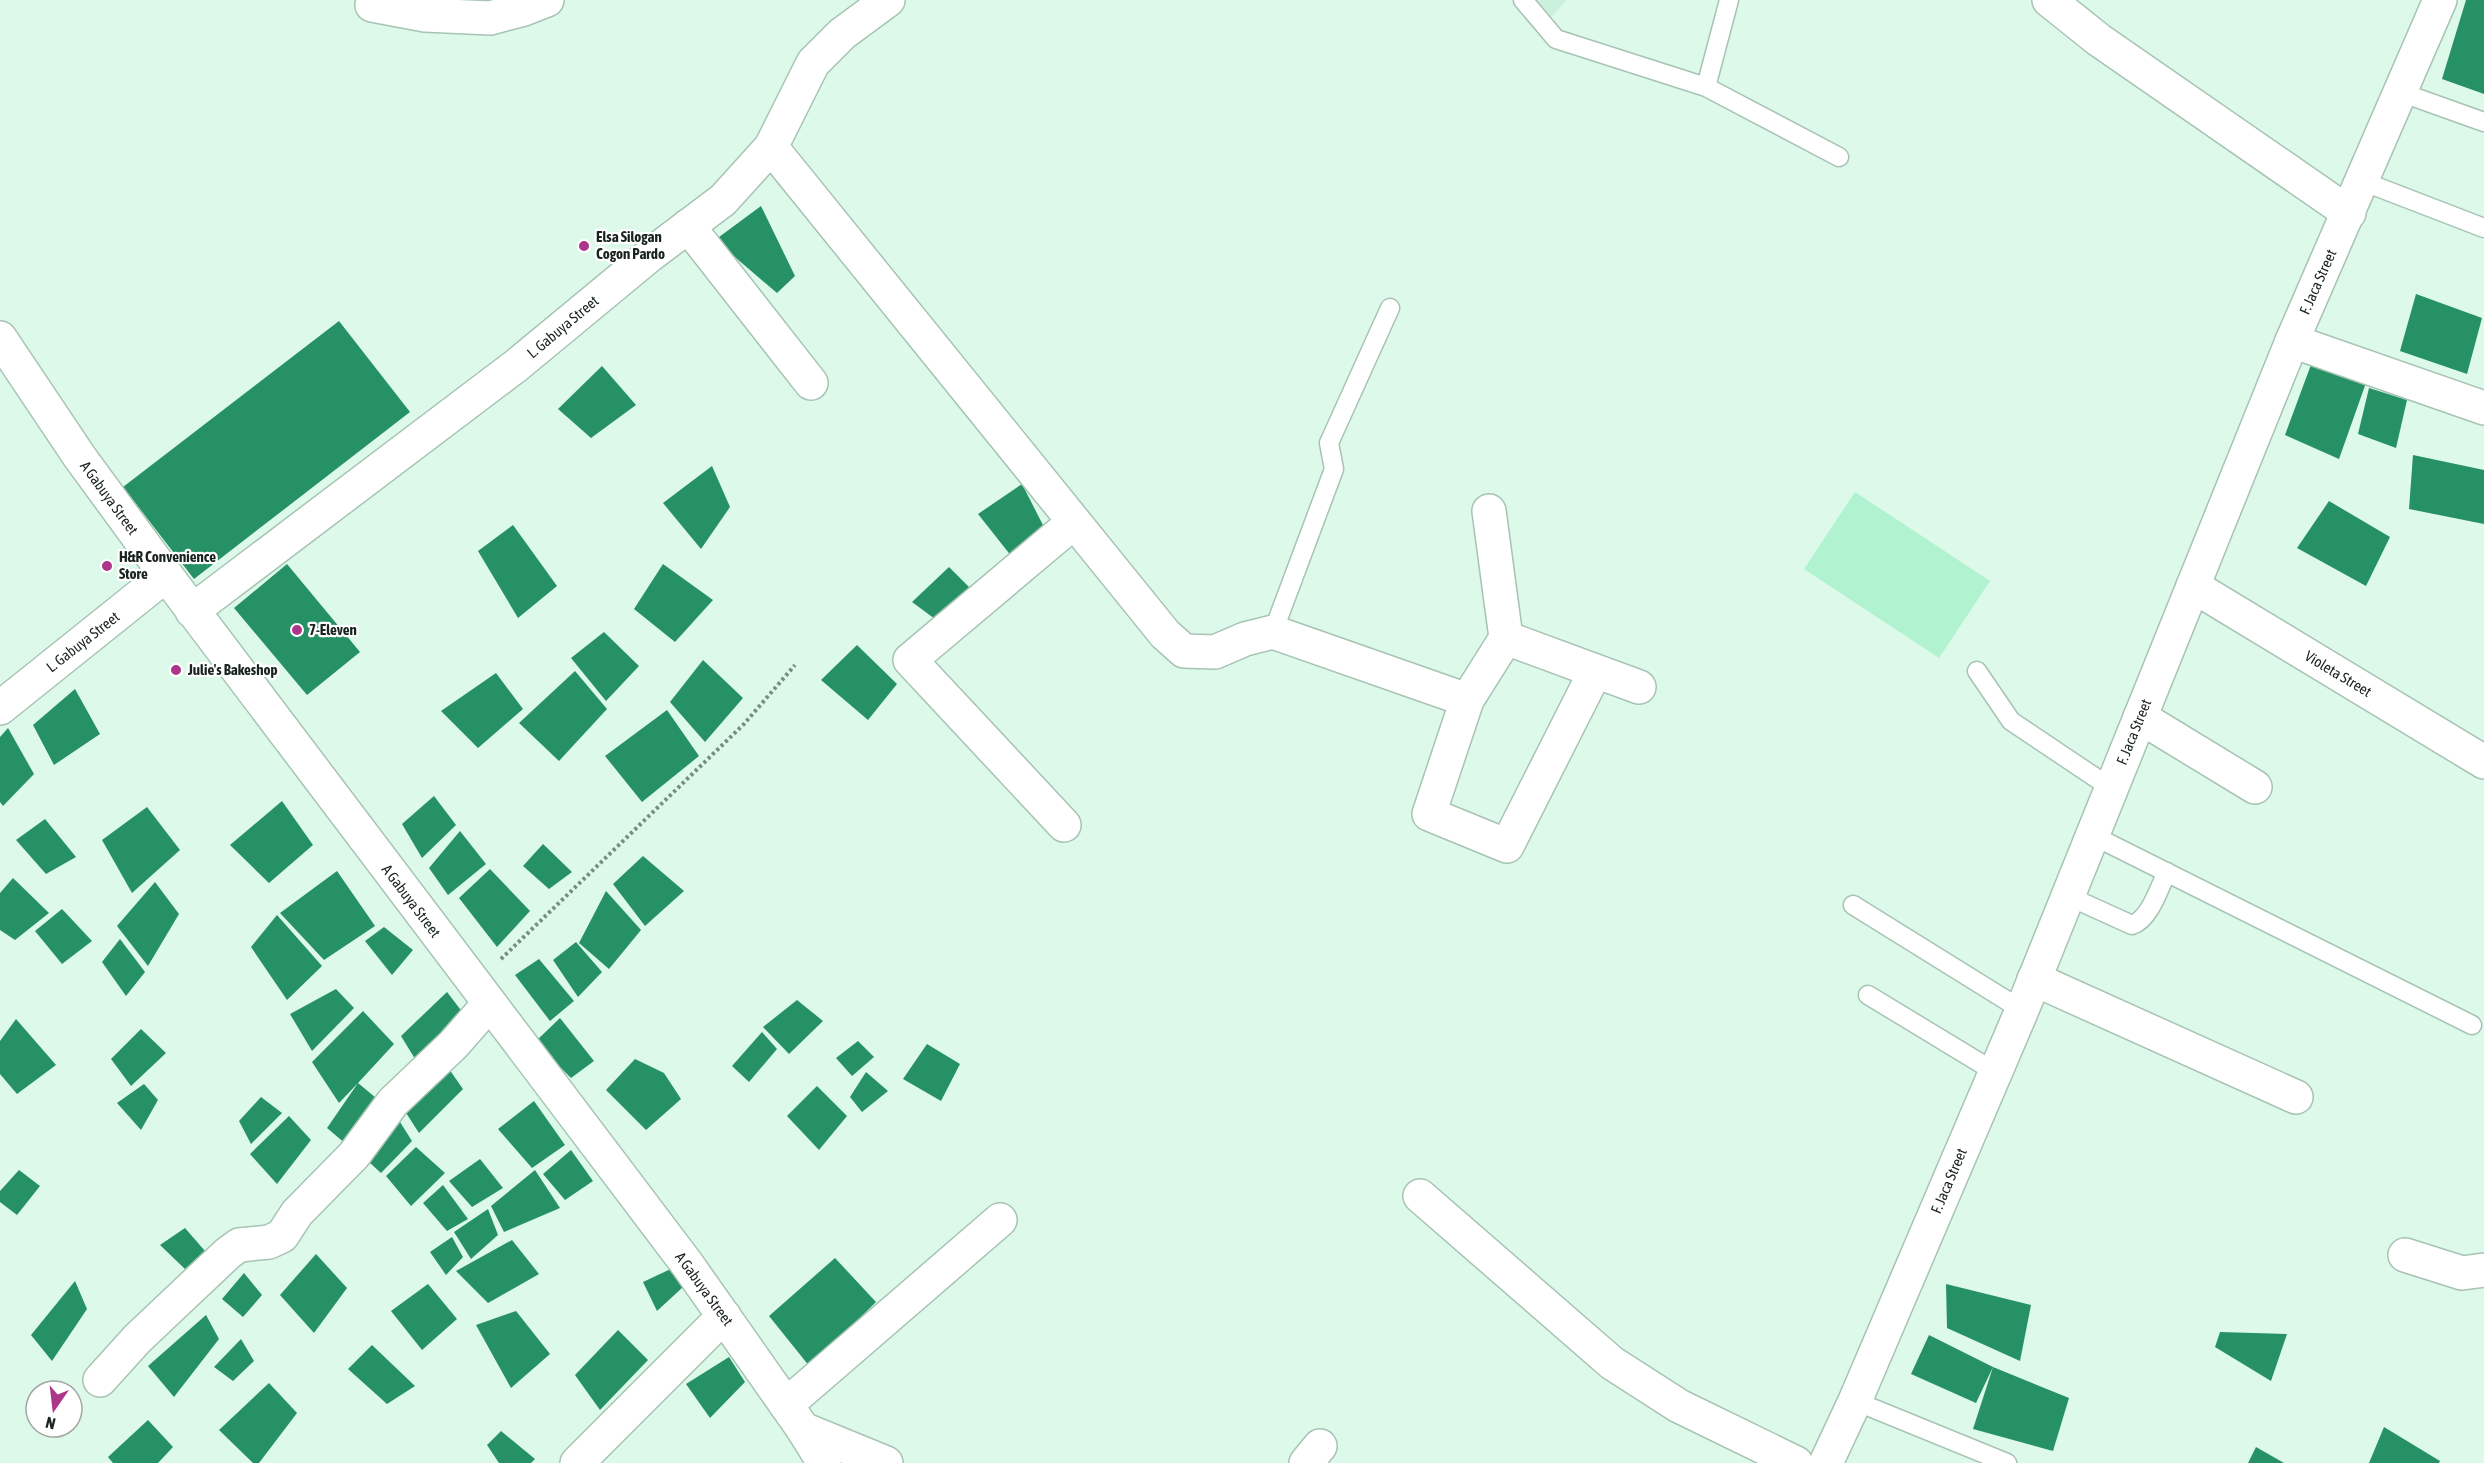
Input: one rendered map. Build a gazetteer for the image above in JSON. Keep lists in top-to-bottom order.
{
  "streets": {
    "street": [
      "F. Jaca Street",
      "L. Gabuya Street",
      "A Gabuya Street",
      "Violeta Street"
    ]
  },
  "crossings": [
    ["F. Jaca Street", "Violeta Street"],
    ["L. Gabuya Street", "A Gabuya Street"]
  ],
  "places": [
    "Elsa Silogan Cogon Pardo",
    "H&R Convenience Store",
    "7-Eleven",
    "Julie's Bakeshop"
  ],
  "north": "bottom"
}
